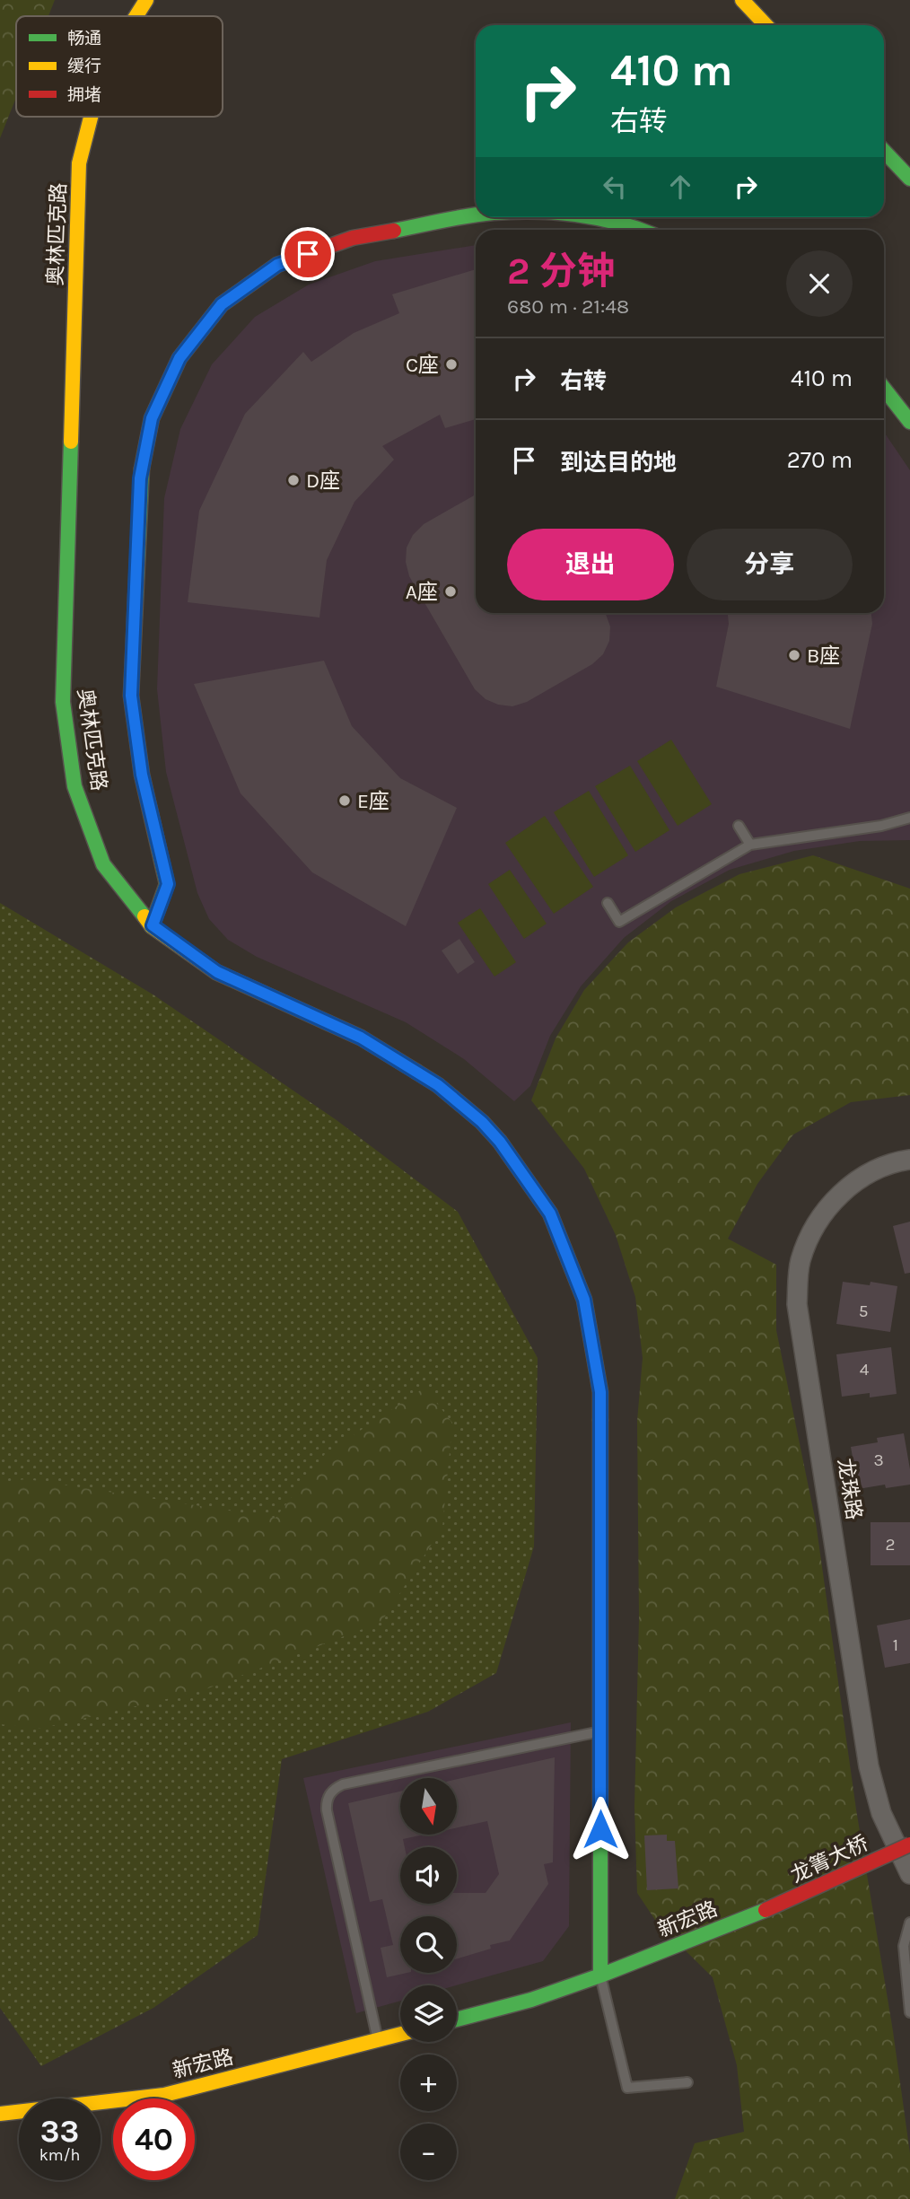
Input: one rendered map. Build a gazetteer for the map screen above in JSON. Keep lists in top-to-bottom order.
{
  "streets": {
    "street": [
      "奥林匹克路",
      "龙珠路",
      "龙箐大桥",
      "新宏路"
    ]
  },
  "crossings": [
    ["奥林匹克路", "新宏路"],
    ["龙箐大桥", "新宏路"]
  ],
  "places": [
    "C座",
    "D座",
    "A座",
    "B座",
    "E座"
  ],
  "house_numbers": [
    "5",
    "4",
    "3",
    "2",
    "1"
  ],
  "legend": ["畅通", "缓行", "拥堵"],
  "north": "bottom",
  "page": {
    "turn": ["410 m", "右转"],
    "heading": ["2 分钟", "680 m · 21:48"],
    "list": [
      {
        "name": "右转",
        "value": "410 m"
      },
      {
        "name": "到达目的地",
        "value": "270 m"
      }
    ],
    "buttons": ["退出", "分享"],
    "map_buttons": ["+", "−"],
    "speed": "33 km/h",
    "limit": "40"
  }
}
